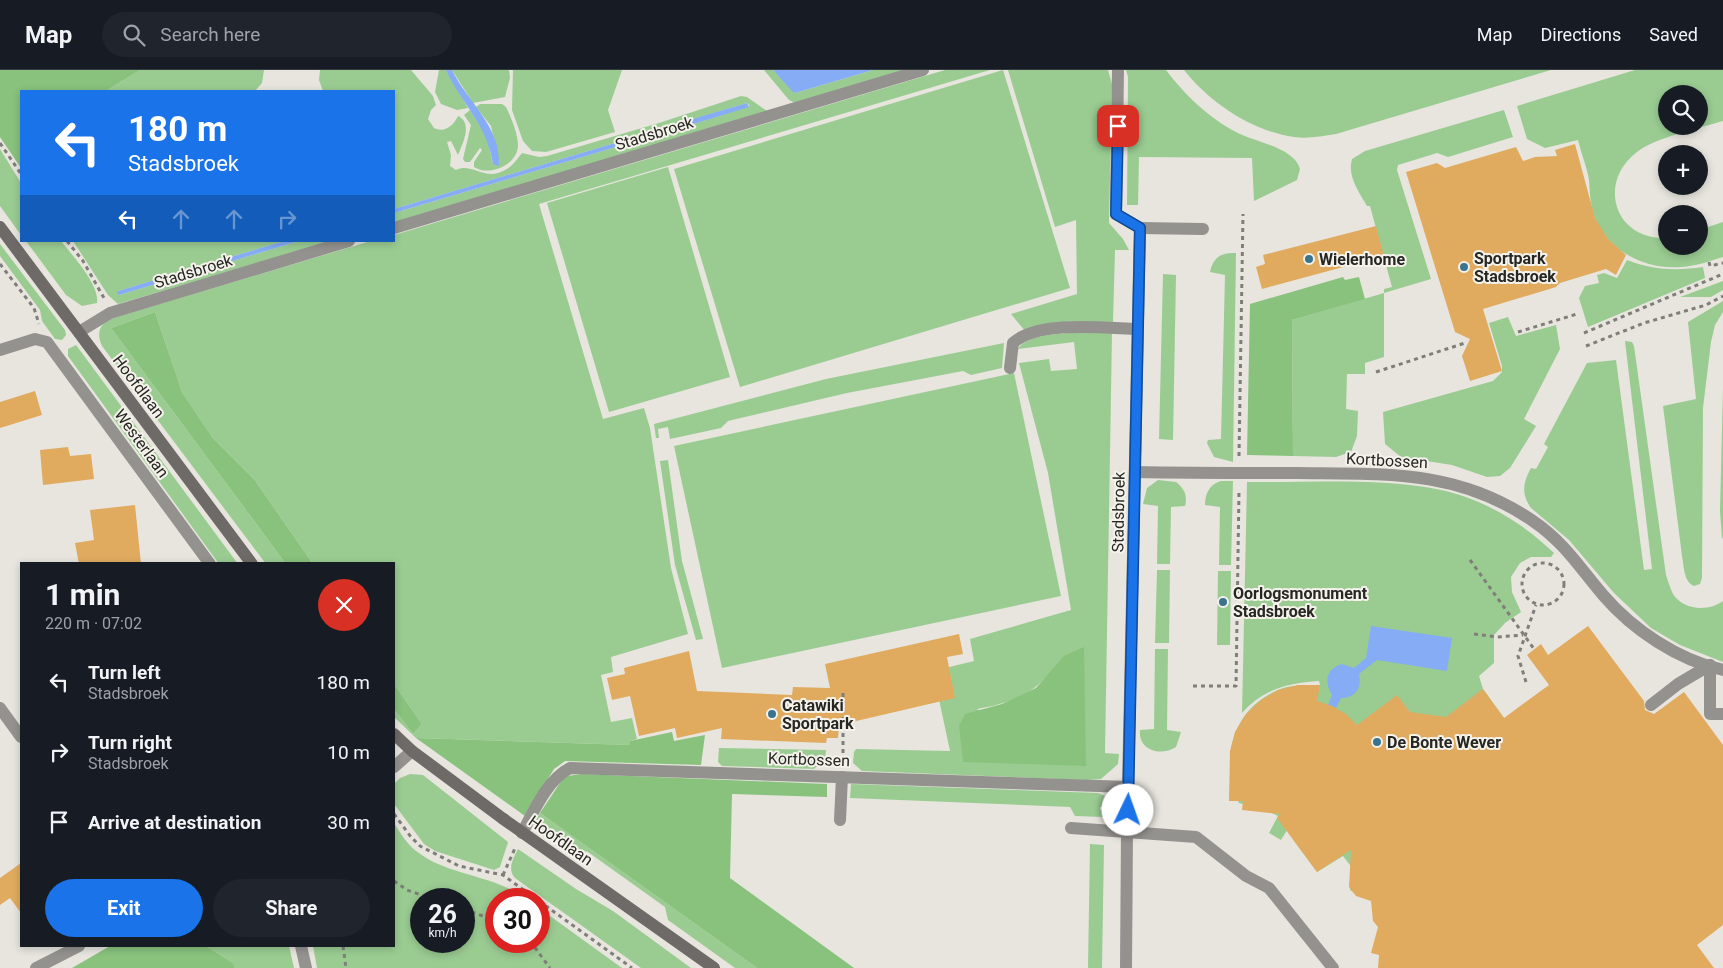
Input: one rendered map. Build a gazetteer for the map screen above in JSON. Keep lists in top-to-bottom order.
{
  "streets": {
    "street": [
      "Stadsbroek",
      "Hoofdlaan",
      "Westerlaan",
      "Kortbossen"
    ]
  },
  "crossings": [
    ["Stadsbroek", "Hoofdlaan"],
    ["Stadsbroek", "Kortbossen"],
    ["Hoofdlaan", "Kortbossen"]
  ],
  "places": [
    "Wielerhome",
    "Sportpark Stadsbroek",
    "Oorlogsmonument Stadsbroek",
    "Catawiki Sportpark",
    "De Bonte Wever"
  ],
  "page": {
    "header": "Map",
    "search": "Search here",
    "nav": ["Map", "Directions", "Saved"],
    "map_buttons": ["+", "−"],
    "turn": ["180 m", "Stadsbroek"],
    "heading": ["1 min", "220 m · 07:02"],
    "list": [
      {
        "name": "Turn left",
        "note": "Stadsbroek",
        "value": "180 m"
      },
      {
        "name": "Turn right",
        "note": "Stadsbroek",
        "value": "10 m"
      },
      {
        "name": "Arrive at destination",
        "value": "30 m"
      }
    ],
    "buttons": ["Exit", "Share"],
    "speed": "26 km/h",
    "limit": "30"
  }
}
